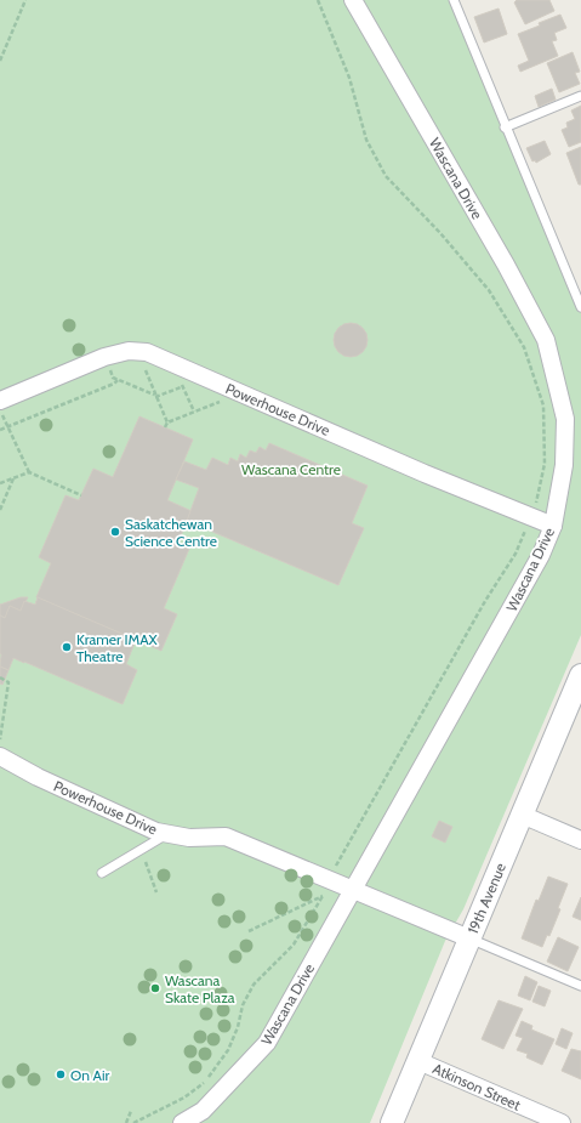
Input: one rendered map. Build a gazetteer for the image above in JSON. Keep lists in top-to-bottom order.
{
  "streets": {
    "street": [
      "Wascana Drive",
      "Powerhouse Drive",
      "19th Avenue",
      "Atkinson Street"
    ]
  },
  "crossings": [
    ["Wascana Drive", "Powerhouse Drive"],
    ["19th Avenue", "Atkinson Street"]
  ],
  "parks": ["Wascana Centre"],
  "places": [
    "Saskatchewan Science Centre",
    "Kramer IMAX Theatre",
    "Wascana Skate Plaza",
    "On Air"
  ]
}
